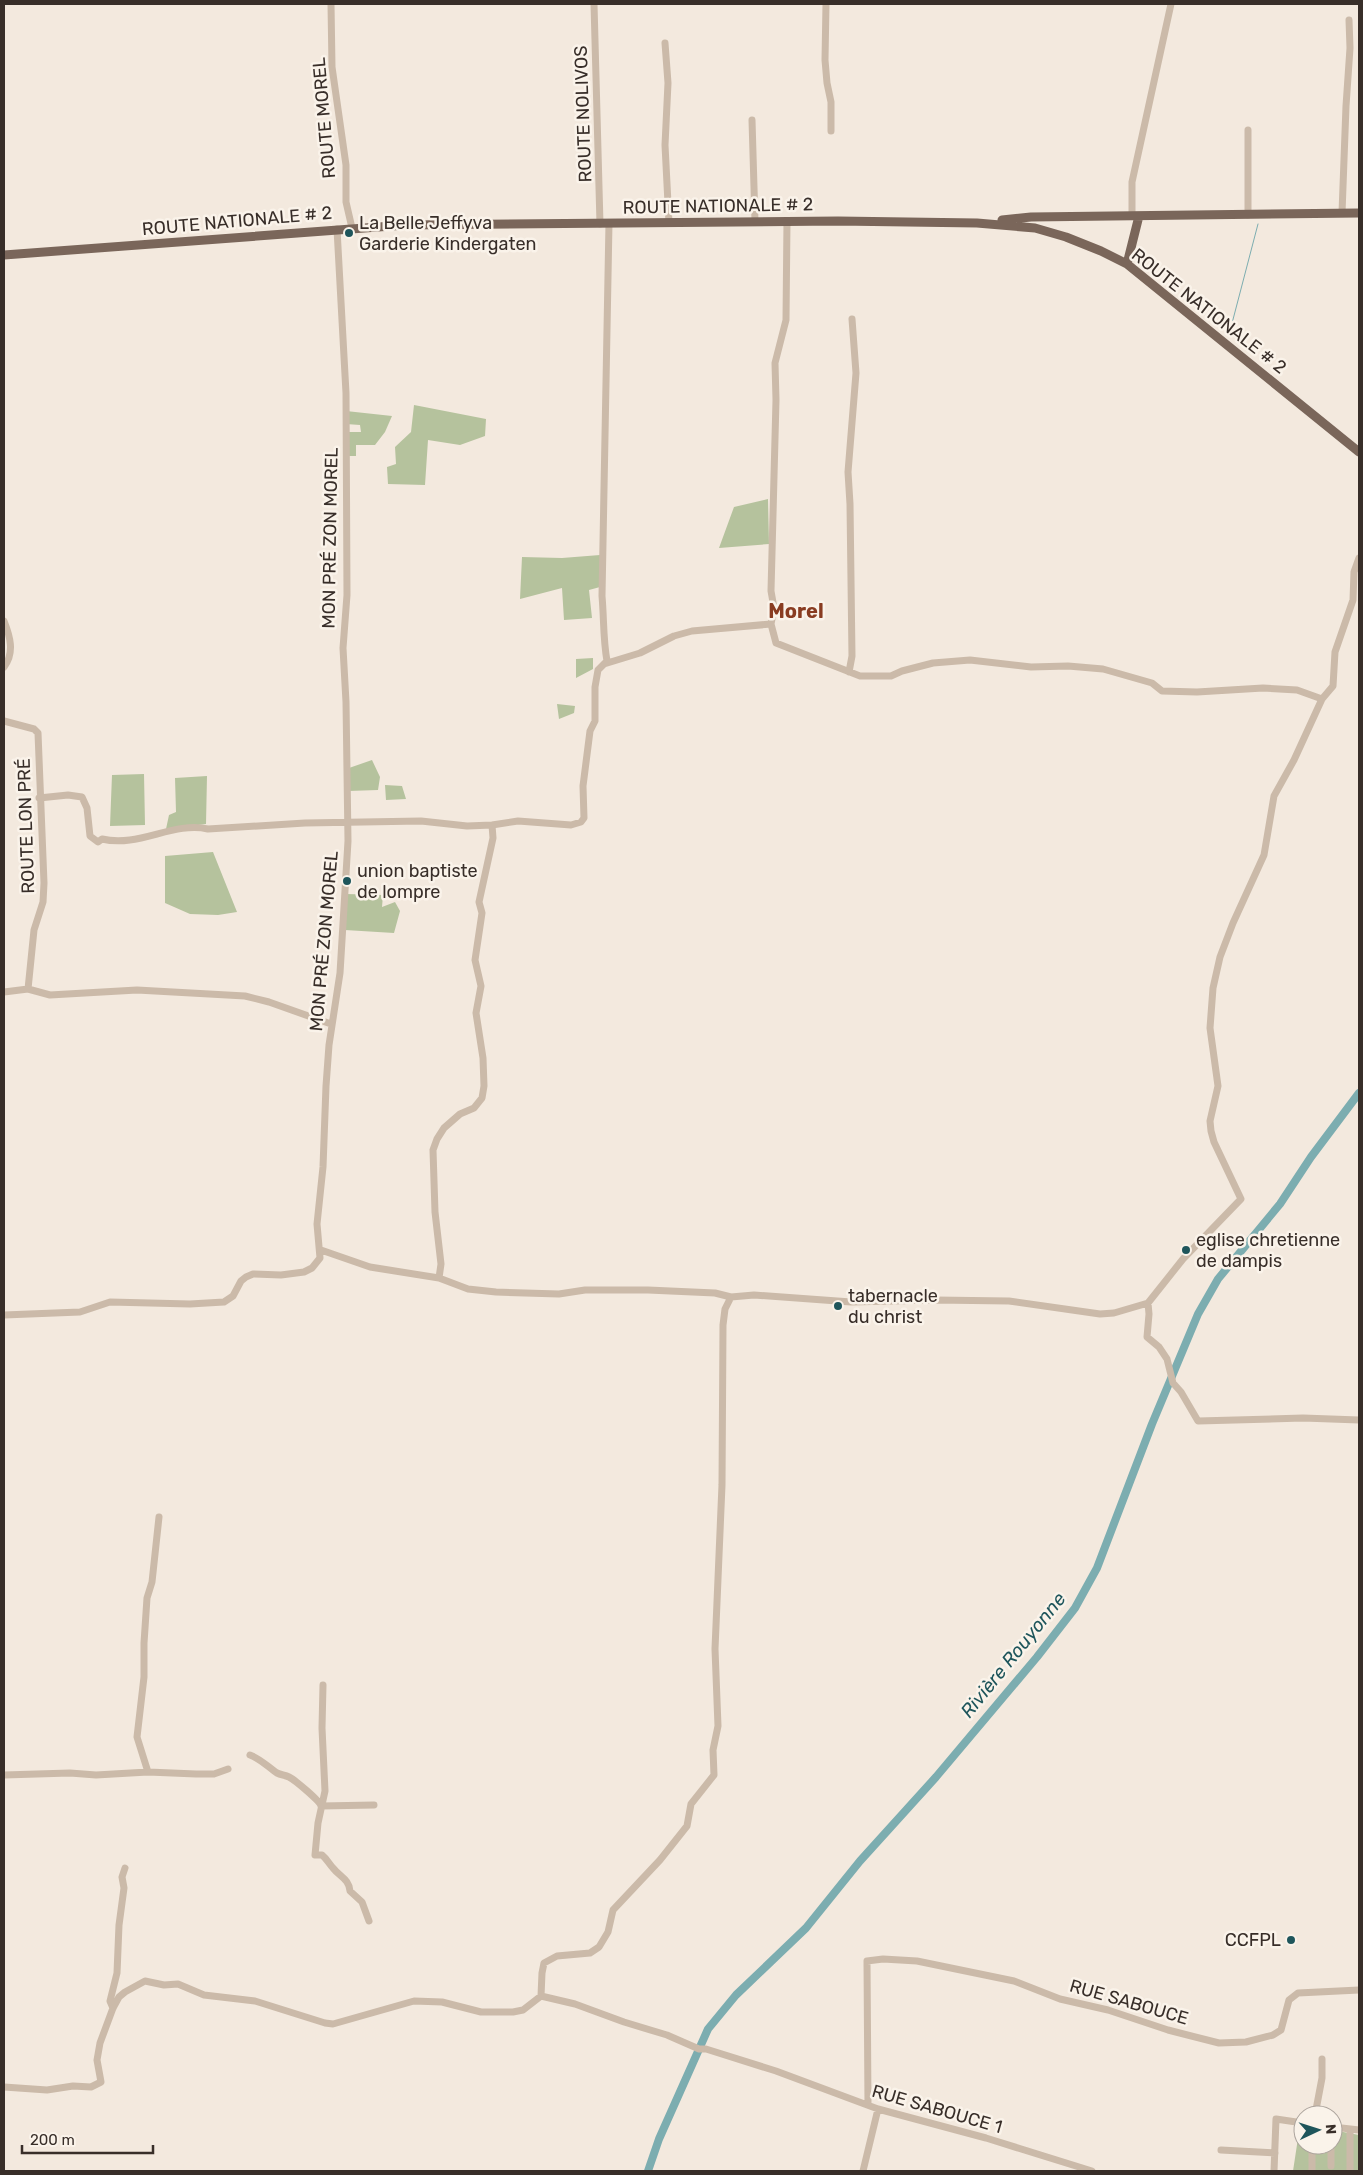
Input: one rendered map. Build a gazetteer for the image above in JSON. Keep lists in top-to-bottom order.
{
  "streets": {
    "main road": ["ROUTE NATIONALE # 2"],
    "street": [
      "ROUTE NOLIVOS",
      "ROUTE MOREL",
      "MON PRÉ ZON MOREL",
      "ROUTE LON PRÉ",
      "RUE SABOUCE",
      "RUE SABOUCE 1"
    ]
  },
  "crossings": [
    ["ROUTE NOLIVOS", "ROUTE NATIONALE # 2"],
    ["ROUTE MOREL", "ROUTE NATIONALE # 2"],
    ["ROUTE NATIONALE # 2", "MON PRÉ ZON MOREL"],
    ["RUE SABOUCE", "RUE SABOUCE 1"]
  ],
  "districts": ["Morel"],
  "water": ["Rivière Rouyonne"],
  "places": [
    "La Belle Jeffyva Garderie Kindergaten",
    "union baptiste de lompre",
    "eglise chretienne de dampis",
    "tabernacle du christ",
    "CCFPL"
  ],
  "scale_bar": "200 m",
  "north": "right"
}
